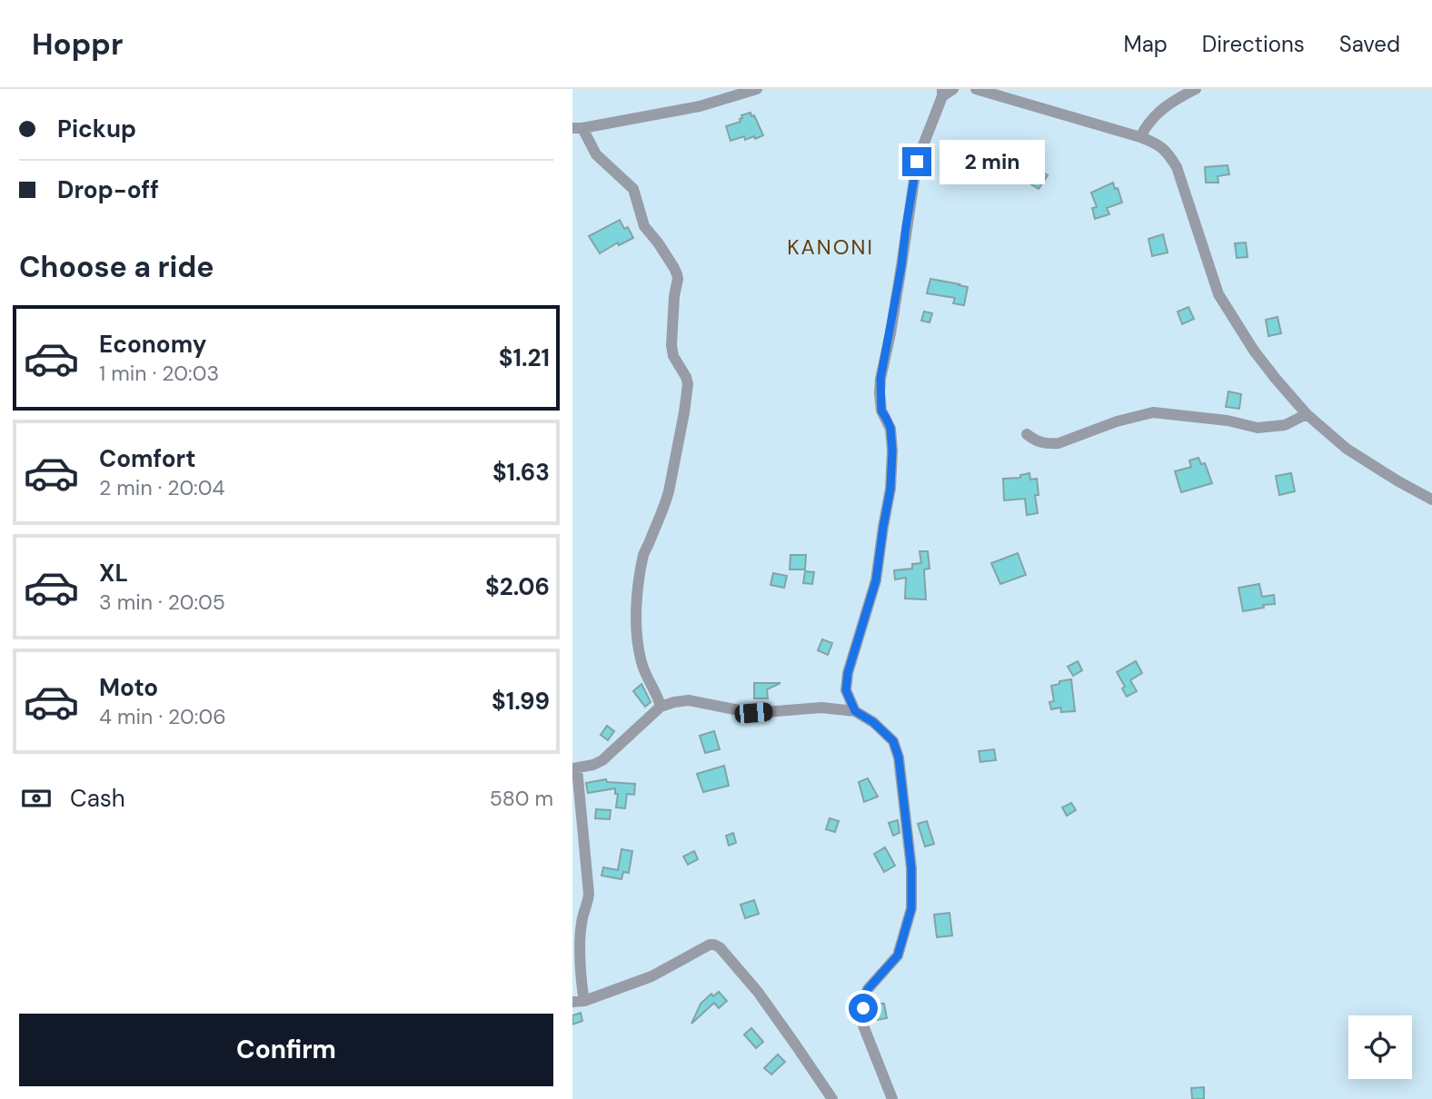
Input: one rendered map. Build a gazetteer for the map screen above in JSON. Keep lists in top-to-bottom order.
{
  "districts": ["KANONI"],
  "page": {
    "header": "Hoppr",
    "nav": ["Map", "Directions", "Saved"],
    "banner": ["Pickup", "Drop-off"],
    "bubble": "2 min",
    "heading": "Choose a ride",
    "list": [
      {
        "name": "Economy",
        "note": "1 min · 20:03",
        "value": "$1.21"
      },
      {
        "name": "Comfort",
        "note": "2 min · 20:04",
        "value": "$1.63"
      },
      {
        "name": "XL",
        "note": "3 min · 20:05",
        "value": "$2.06"
      },
      {
        "name": "Moto",
        "note": "4 min · 20:06",
        "value": "$1.99"
      }
    ],
    "pay": ["Cash", "580 m"],
    "buttons": "Confirm"
  }
}
